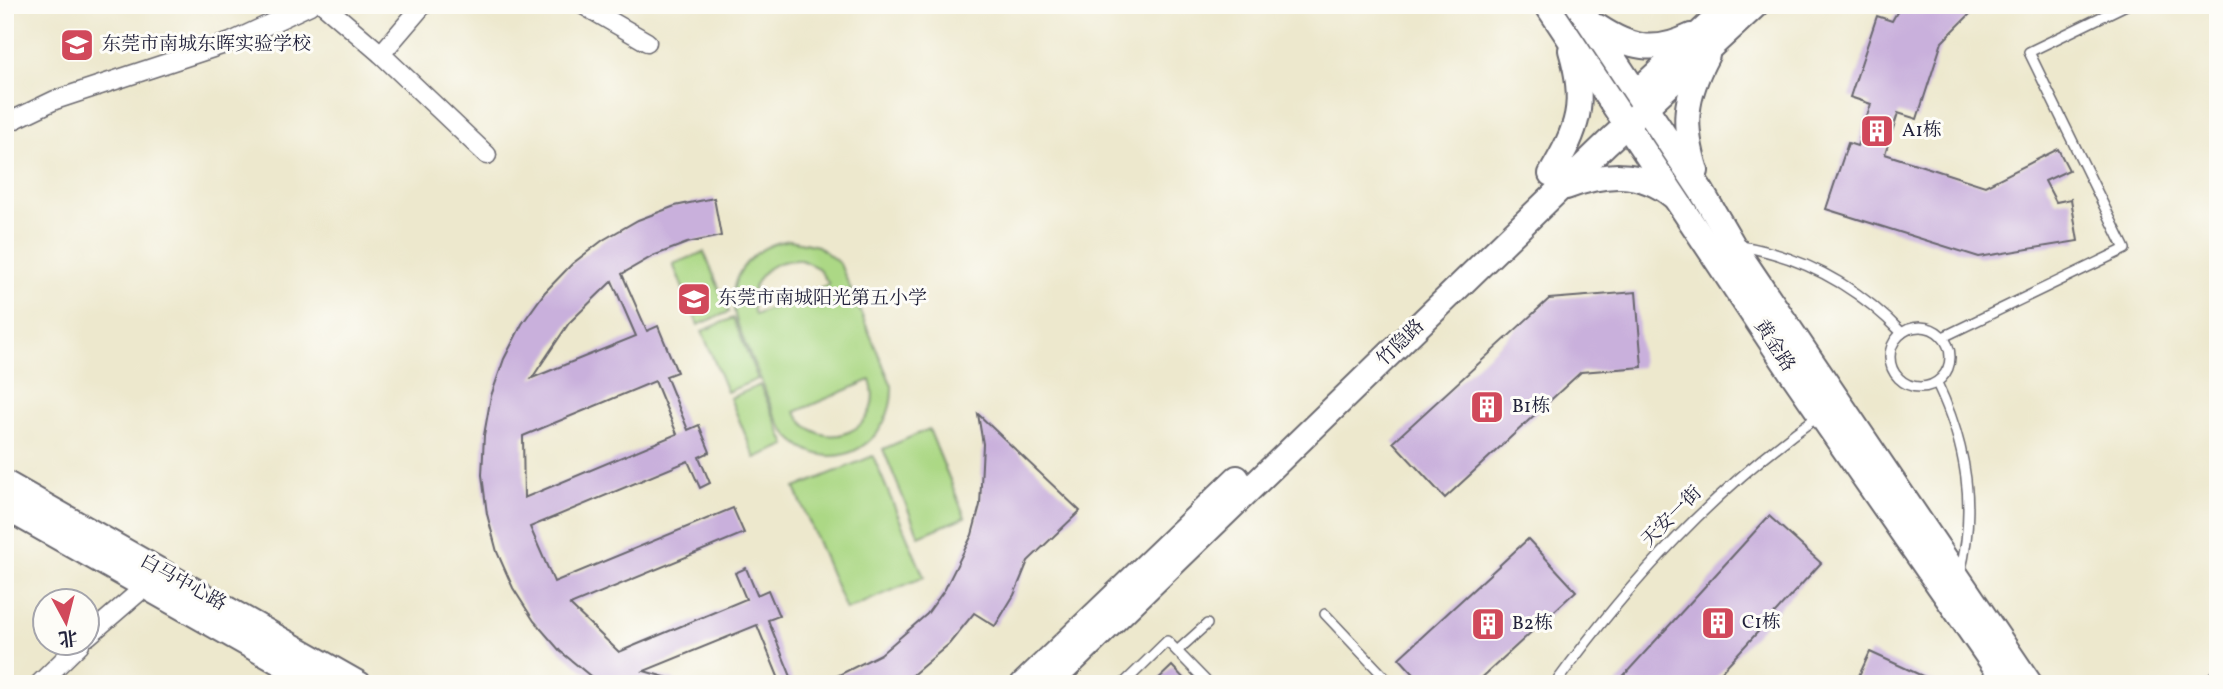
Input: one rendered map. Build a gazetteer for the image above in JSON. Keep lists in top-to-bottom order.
{
  "streets": {
    "street": ["竹隐路", "黄金路", "白马中心路"],
    "lane": ["天安一街"]
  },
  "crossings": [
    ["竹隐路", "黄金路"],
    ["黄金路", "天安一街"]
  ],
  "places": {
    "school or university": ["东莞市南城东晖实验学校", "东莞市南城阳光第五小学"],
    "building": [
      "A1栋",
      "B1栋",
      "C1栋",
      "B2栋"
    ]
  },
  "north": "bottom"
}
